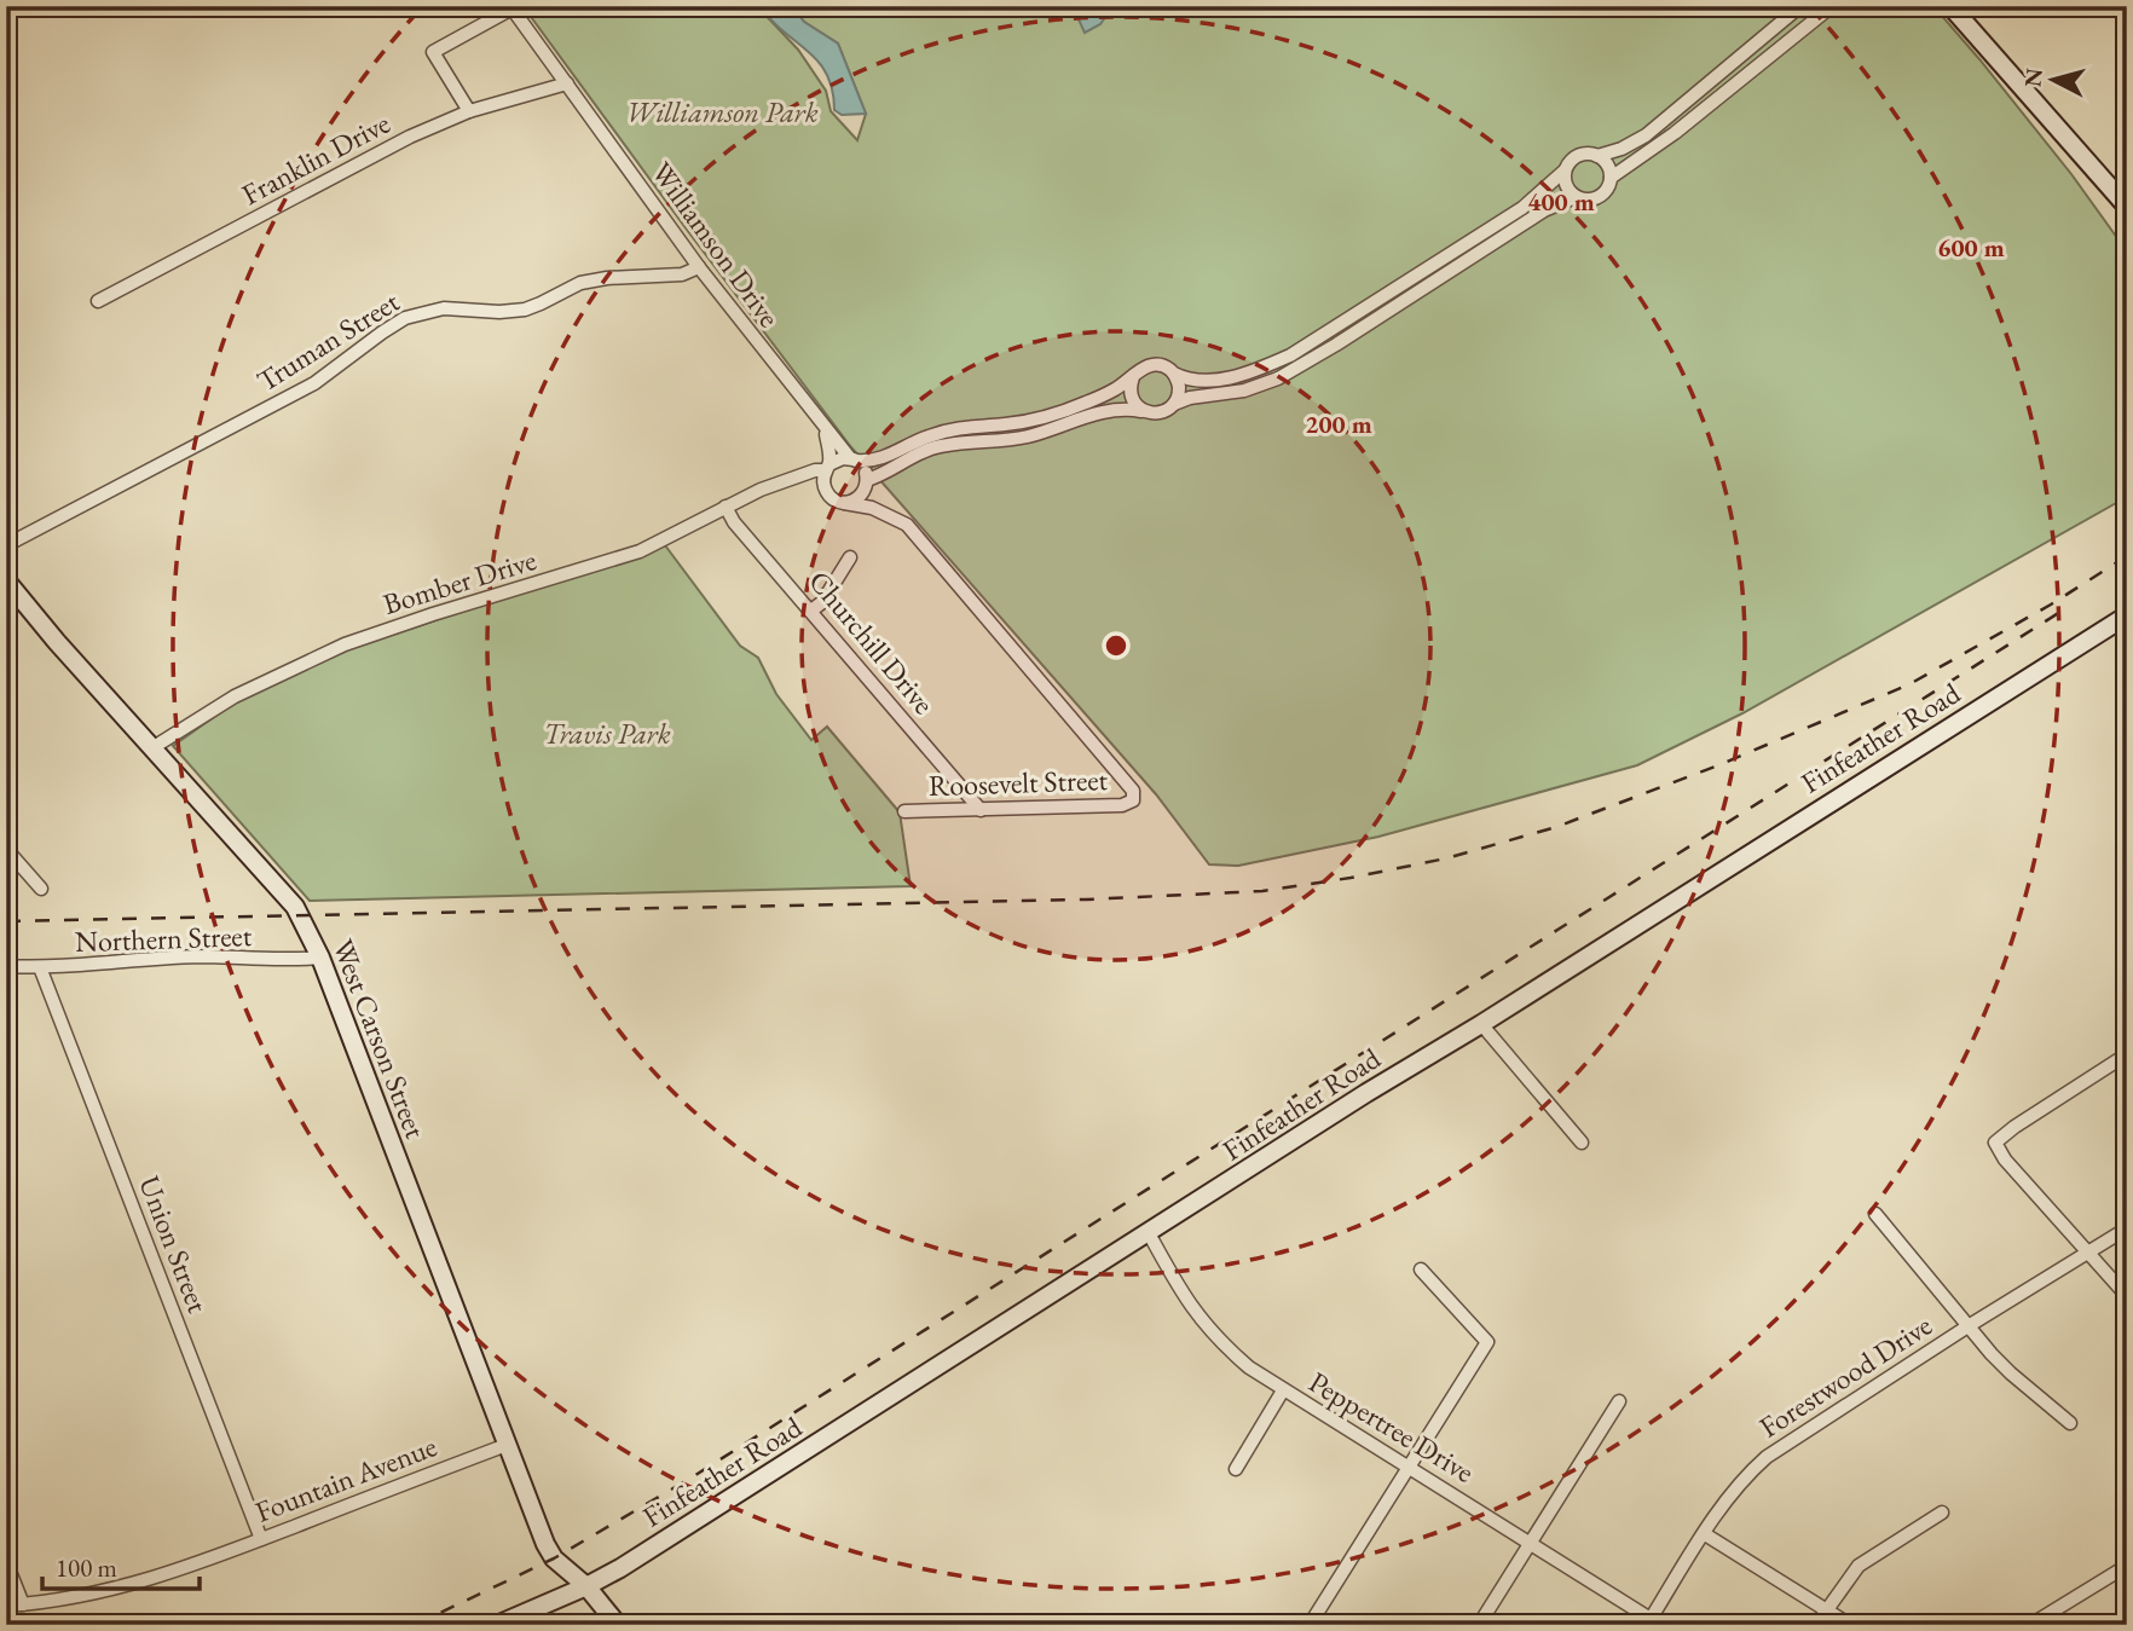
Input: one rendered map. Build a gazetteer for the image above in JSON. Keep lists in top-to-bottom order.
{
  "streets": {
    "street": [
      "Franklin Drive",
      "Williamson Drive",
      "Truman Street",
      "Bomber Drive",
      "Churchill Drive",
      "Finfeather Road",
      "Roosevelt Street",
      "Northern Street",
      "West Carson Street",
      "Union Street",
      "Forestwood Drive",
      "Peppertree Drive",
      "Fountain Avenue"
    ]
  },
  "crossings": [
    ["Franklin Drive", "Williamson Drive"],
    ["Williamson Drive", "Truman Street"],
    ["Williamson Drive", "Bomber Drive"],
    ["Bomber Drive", "Churchill Drive"],
    ["Bomber Drive", "West Carson Street"],
    ["Churchill Drive", "Roosevelt Street"],
    ["Finfeather Road", "West Carson Street"],
    ["Finfeather Road", "Peppertree Drive"],
    ["Northern Street", "West Carson Street"],
    ["Northern Street", "Union Street"],
    ["West Carson Street", "Fountain Avenue"],
    ["Union Street", "Fountain Avenue"],
    ["Forestwood Drive", "Peppertree Drive"]
  ],
  "parks": ["Williamson Park", "Travis Park"],
  "scale_bar": "100 m",
  "north": "left",
  "rings": ["400 m", "600 m", "200 m"]
}
